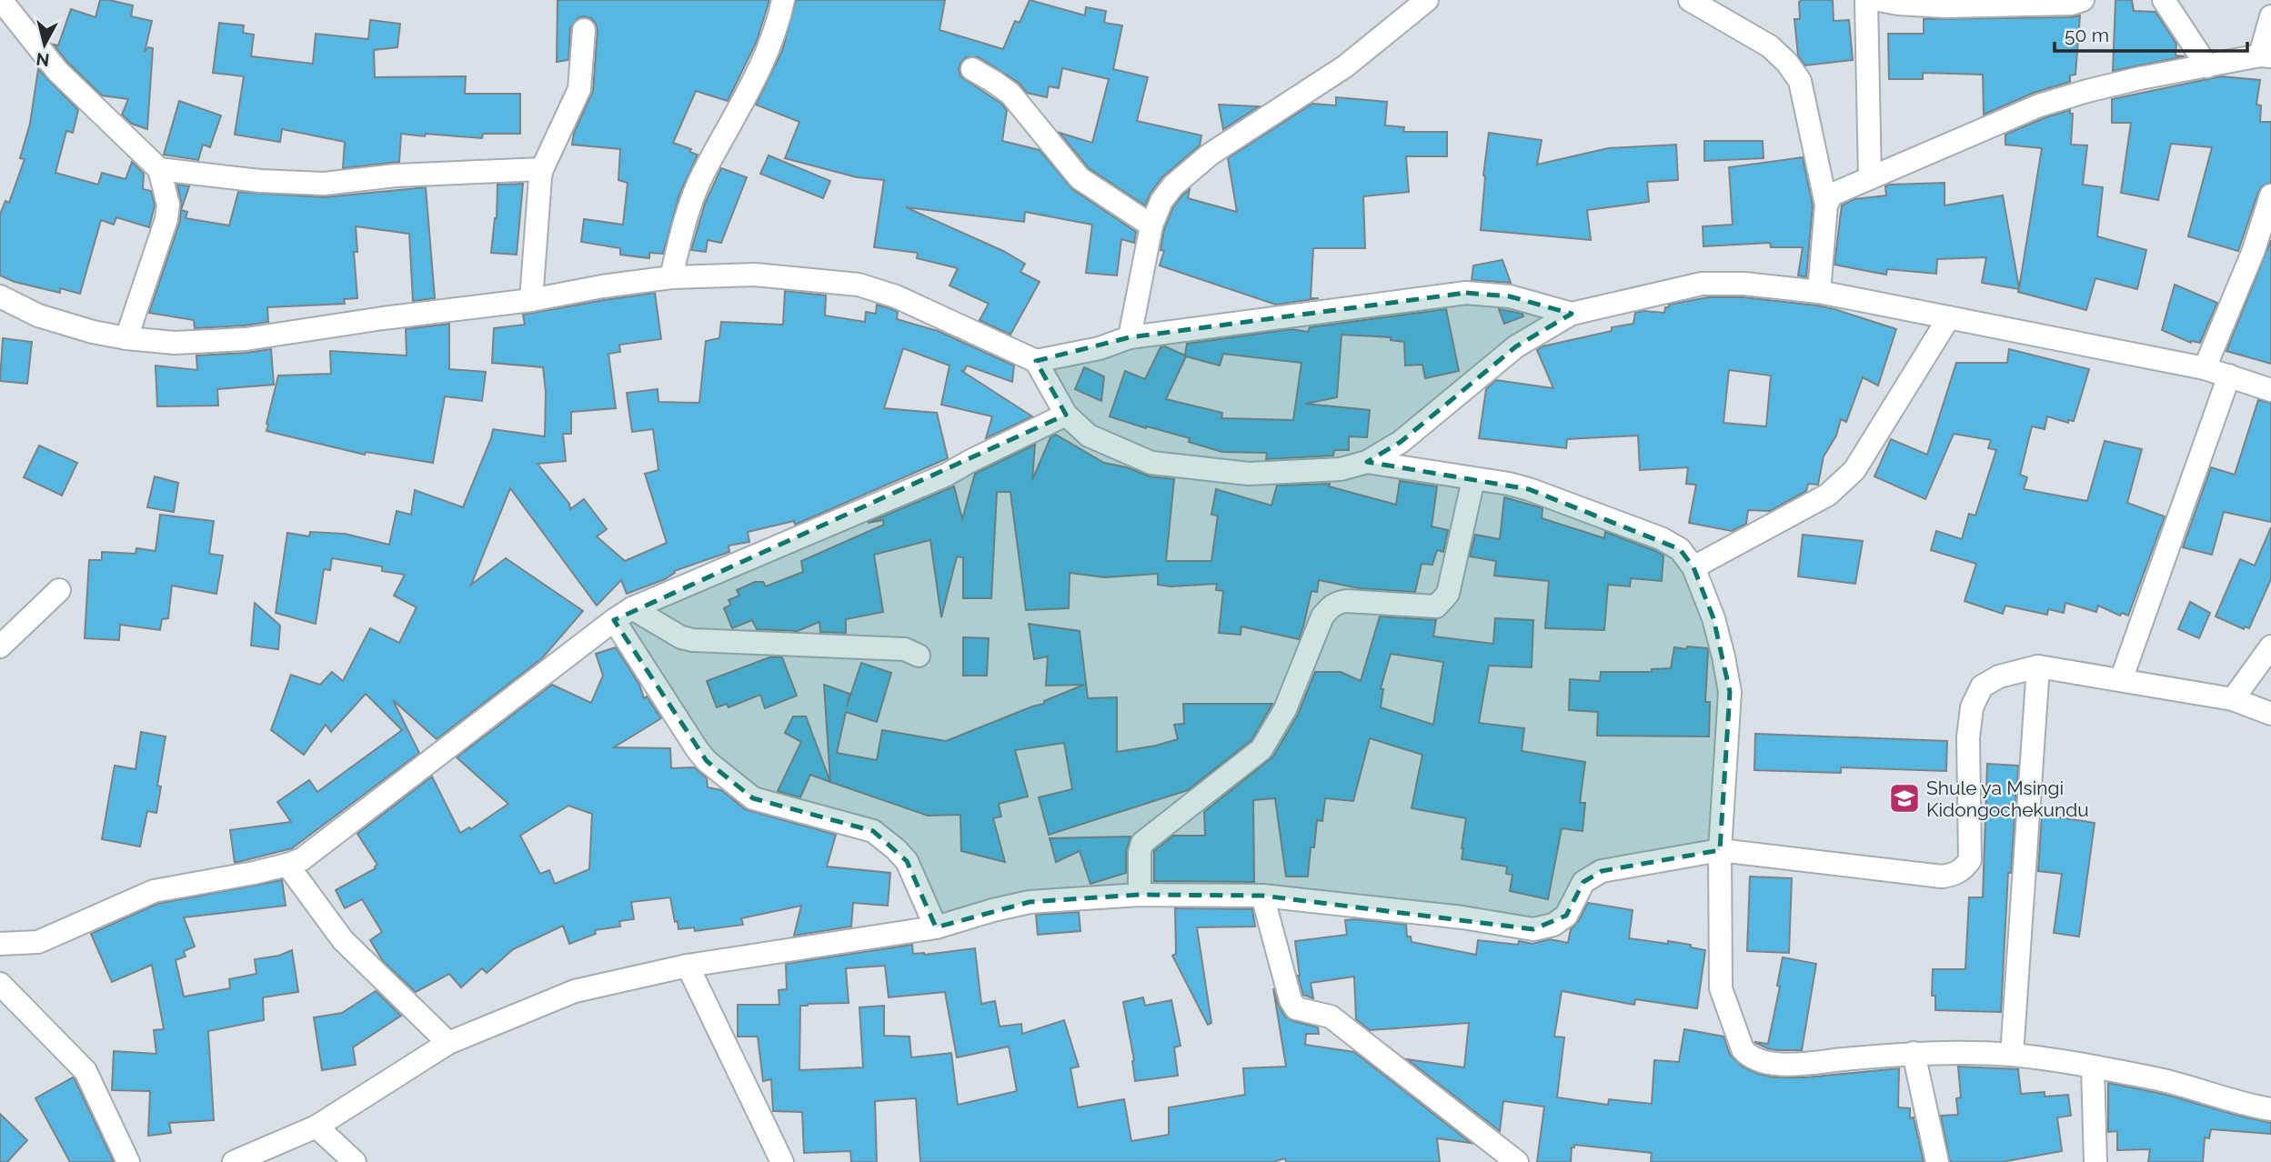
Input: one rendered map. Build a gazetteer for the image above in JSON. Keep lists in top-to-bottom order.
{
  "places": {
    "school or university": ["Shule ya Msingi Kidongochekundu"]
  },
  "scale_bar": "50 m",
  "north": "bottom"
}
